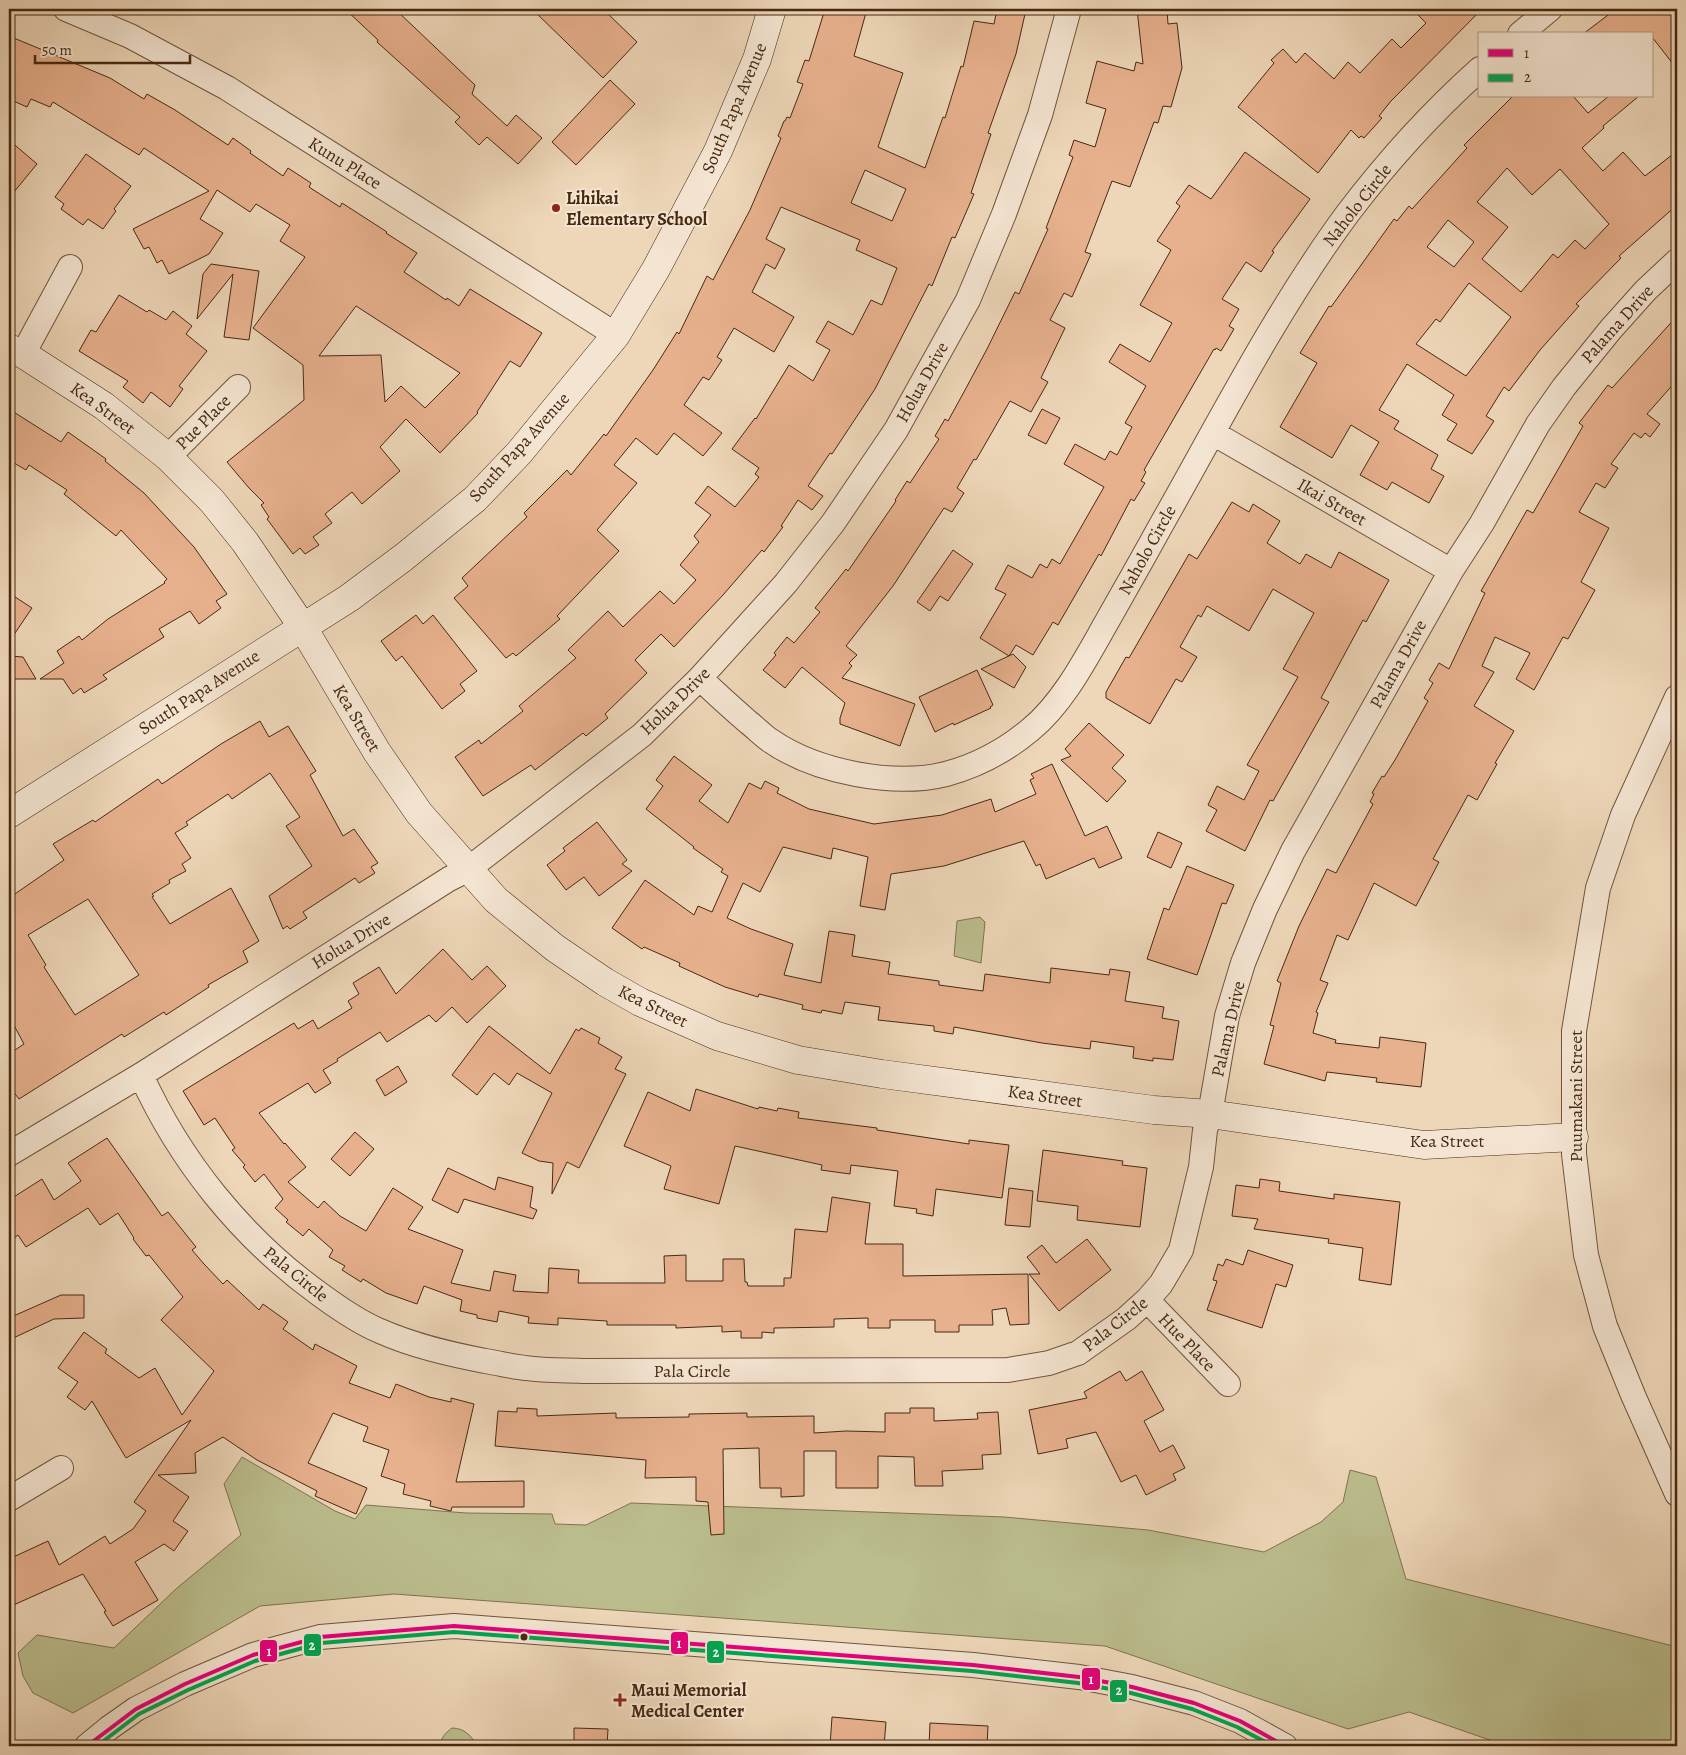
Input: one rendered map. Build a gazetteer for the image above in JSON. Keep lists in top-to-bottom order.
{
  "streets": {
    "street": [
      "South Papa Avenue",
      "Kunu Place",
      "Naholo Circle",
      "Palama Drive",
      "Holua Drive",
      "Kea Street",
      "Pue Place",
      "Ikai Street",
      "Puumakani Street",
      "Pala Circle",
      "Hue Place"
    ]
  },
  "crossings": [
    ["South Papa Avenue", "Kunu Place"],
    ["South Papa Avenue", "Kea Street"],
    ["Naholo Circle", "Holua Drive"],
    ["Naholo Circle", "Ikai Street"],
    ["Palama Drive", "Kea Street"],
    ["Palama Drive", "Ikai Street"],
    ["Palama Drive", "Pala Circle"],
    ["Holua Drive", "Kea Street"],
    ["Holua Drive", "Pala Circle"],
    ["Kea Street", "Pue Place"],
    ["Kea Street", "Puumakani Street"],
    ["Kea Street", "Pala Circle"],
    ["Pala Circle", "Hue Place"]
  ],
  "places": {
    "other": ["Lihikai Elementary School"],
    "health": ["Maui Memorial Medical Center"]
  },
  "lines": ["transit line 1", "transit line 2"],
  "legend": ["1", "2"],
  "scale_bar": "50 m"
}
